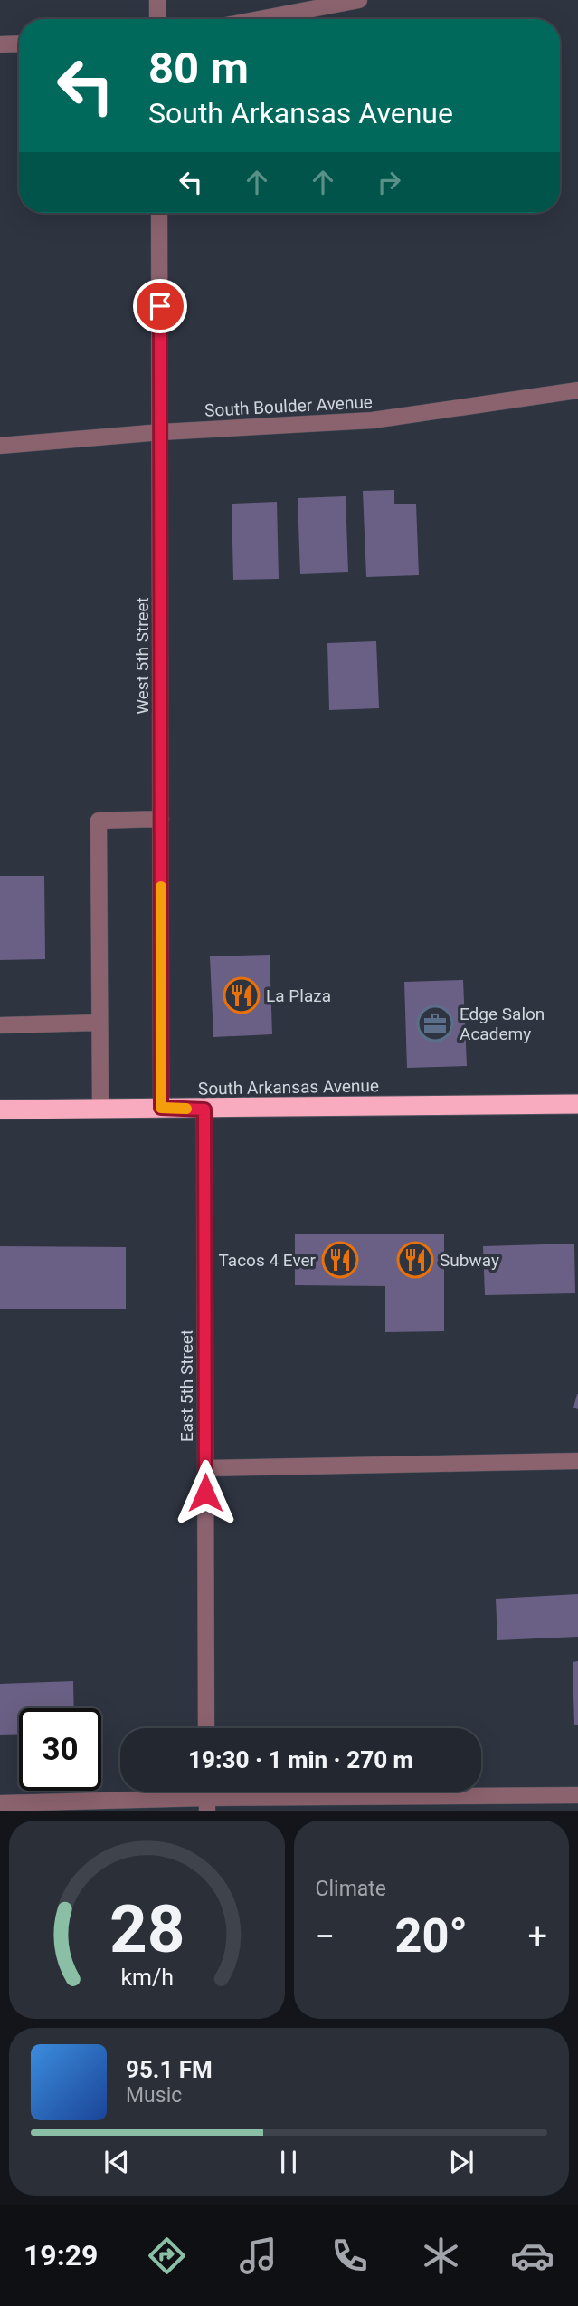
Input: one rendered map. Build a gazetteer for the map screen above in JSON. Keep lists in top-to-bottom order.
{
  "streets": {
    "highway": ["South Arkansas Avenue"],
    "street": ["South Boulder Avenue", "West 5th Street", "East 5th Street"]
  },
  "crossings": [
    ["South Boulder Avenue", "West 5th Street"],
    ["West 5th Street", "South Arkansas Avenue"],
    ["South Arkansas Avenue", "East 5th Street"]
  ],
  "places": {
    "restaurant": ["La Plaza", "Tacos 4 Ever", "Subway"],
    "office": ["Edge Salon Academy"]
  },
  "page": {
    "turn": ["80 m", "South Arkansas Avenue"],
    "limit": "30",
    "trip": "19:30 · 1 min · 270 m",
    "tile": "Climate",
    "heat": ["−", "20°", "+"],
    "song": ["95.1 FM", "Music"],
    "tabs": "19:29",
    "gauge": ["28", "km/h"]
  }
}
